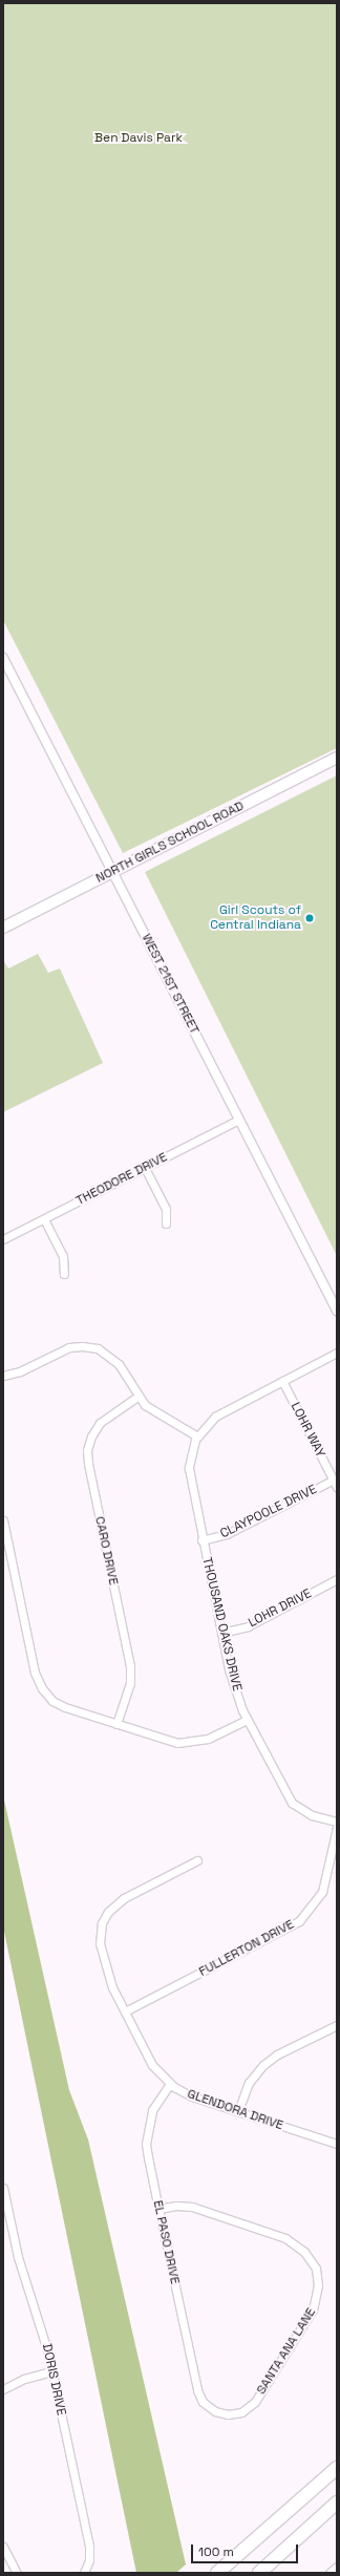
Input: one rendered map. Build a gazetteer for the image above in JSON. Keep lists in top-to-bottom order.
{
  "streets": {
    "main road": ["NORTH GIRLS SCHOOL ROAD"],
    "street": [
      "WEST 21ST STREET",
      "THEODORE DRIVE",
      "LOHR WAY",
      "CLAYPOOLE DRIVE",
      "CARO DRIVE",
      "LOHR DRIVE",
      "THOUSAND OAKS DRIVE",
      "FULLERTON DRIVE",
      "GLENDORA DRIVE",
      "EL PASO DRIVE",
      "SANTA ANA LANE",
      "DORIS DRIVE"
    ]
  },
  "crossings": [
    ["NORTH GIRLS SCHOOL ROAD", "WEST 21ST STREET"],
    ["WEST 21ST STREET", "THEODORE DRIVE"],
    ["LOHR WAY", "CLAYPOOLE DRIVE"],
    ["CLAYPOOLE DRIVE", "THOUSAND OAKS DRIVE"],
    ["LOHR DRIVE", "THOUSAND OAKS DRIVE"],
    ["FULLERTON DRIVE", "GLENDORA DRIVE"],
    ["GLENDORA DRIVE", "EL PASO DRIVE"],
    ["EL PASO DRIVE", "SANTA ANA LANE"]
  ],
  "parks": ["Ben Davis Park"],
  "places": ["Girl Scouts of Central Indiana"],
  "scale_bar": "100 m"
}
